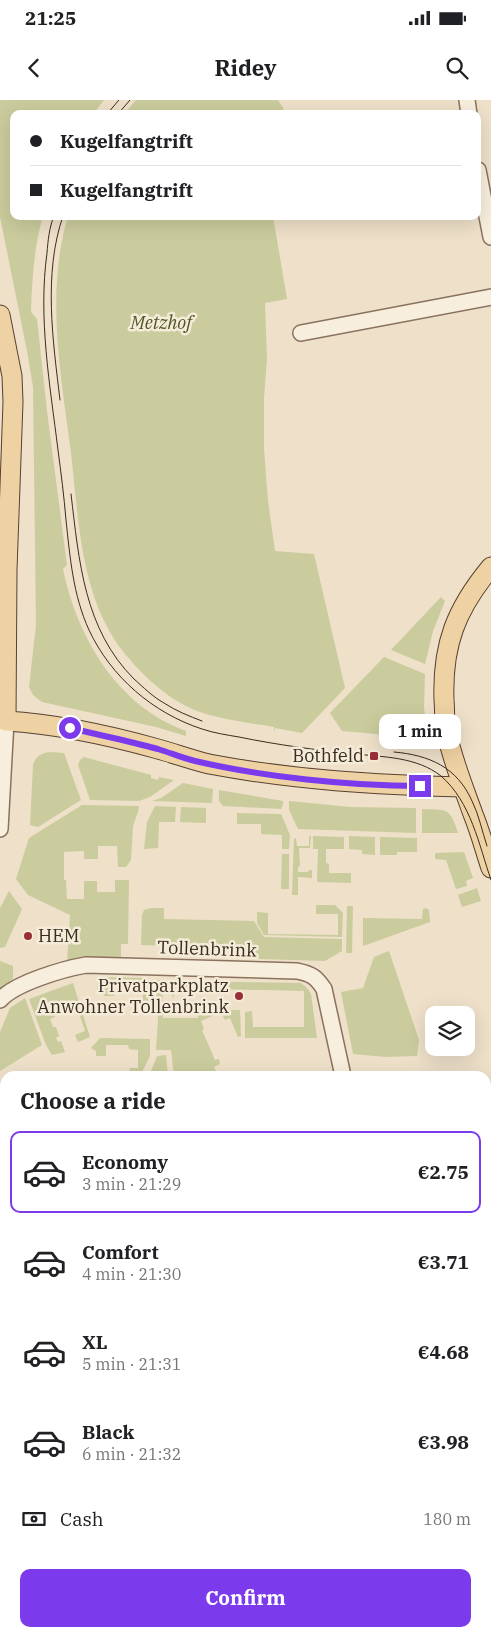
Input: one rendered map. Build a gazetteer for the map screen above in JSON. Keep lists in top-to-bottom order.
{
  "streets": {
    "street": ["Tollenbrink"]
  },
  "parks": ["Metzhof"],
  "places": {
    "transit": ["Bothfeld"],
    "other": ["HEM", "Privatparkplatz Anwohner Tollenbrink"]
  },
  "page": {
    "status": "21:25",
    "header": "Ridey",
    "banner": ["Kugelfangtrift", "Kugelfangtrift"],
    "bubble": "1 min",
    "heading": "Choose a ride",
    "list": [
      {
        "name": "Economy",
        "note": "3 min · 21:29",
        "value": "€2.75"
      },
      {
        "name": "Comfort",
        "note": "4 min · 21:30",
        "value": "€3.71"
      },
      {
        "name": "XL",
        "note": "5 min · 21:31",
        "value": "€4.68"
      },
      {
        "name": "Black",
        "note": "6 min · 21:32",
        "value": "€3.98"
      }
    ],
    "pay": ["Cash", "180 m"],
    "buttons": "Confirm"
  }
}
